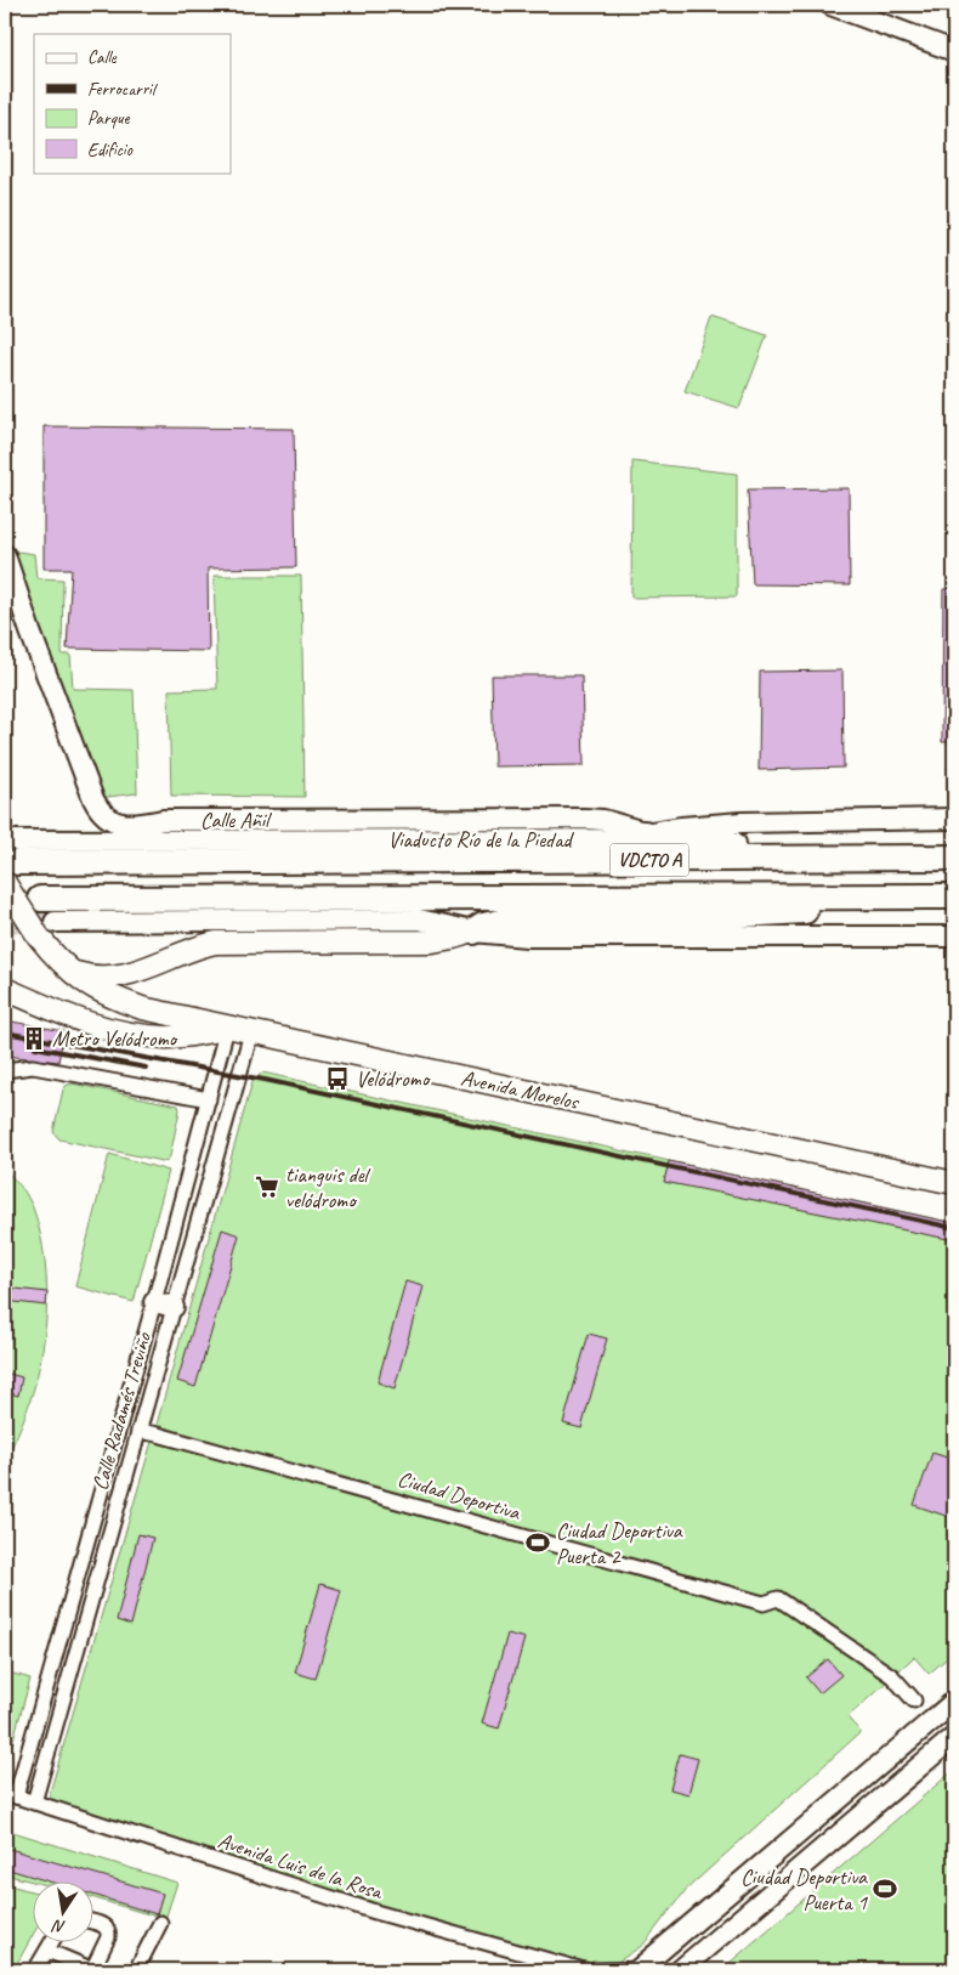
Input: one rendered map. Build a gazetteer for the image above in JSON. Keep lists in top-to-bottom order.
{
  "streets": {
    "highway": ["Viaducto Río de la Piedad", "VDCTO A"],
    "main road": ["Calle Añil", "Avenida Morelos"],
    "street": ["Calle Radamés Treviño", "Ciudad Deportiva", "Avenida Luis de la Rosa"]
  },
  "crossings": [
    ["Calle Añil", "Viaducto Río de la Piedad"],
    ["Avenida Morelos", "Calle Radamés Treviño"],
    ["Calle Radamés Treviño", "Ciudad Deportiva"],
    ["Calle Radamés Treviño", "Avenida Luis de la Rosa"]
  ],
  "places": {
    "building": ["Metro Velódromo"],
    "bus stop": ["Velódromo"],
    "supermarket": ["tianguis del velódromo"],
    "sports": ["Ciudad Deportiva Puerta 2", "Ciudad Deportiva Puerta 1"]
  },
  "legend": [
    "Calle",
    "Ferrocarril",
    "Parque",
    "Edificio"
  ],
  "north": "bottom"
}
